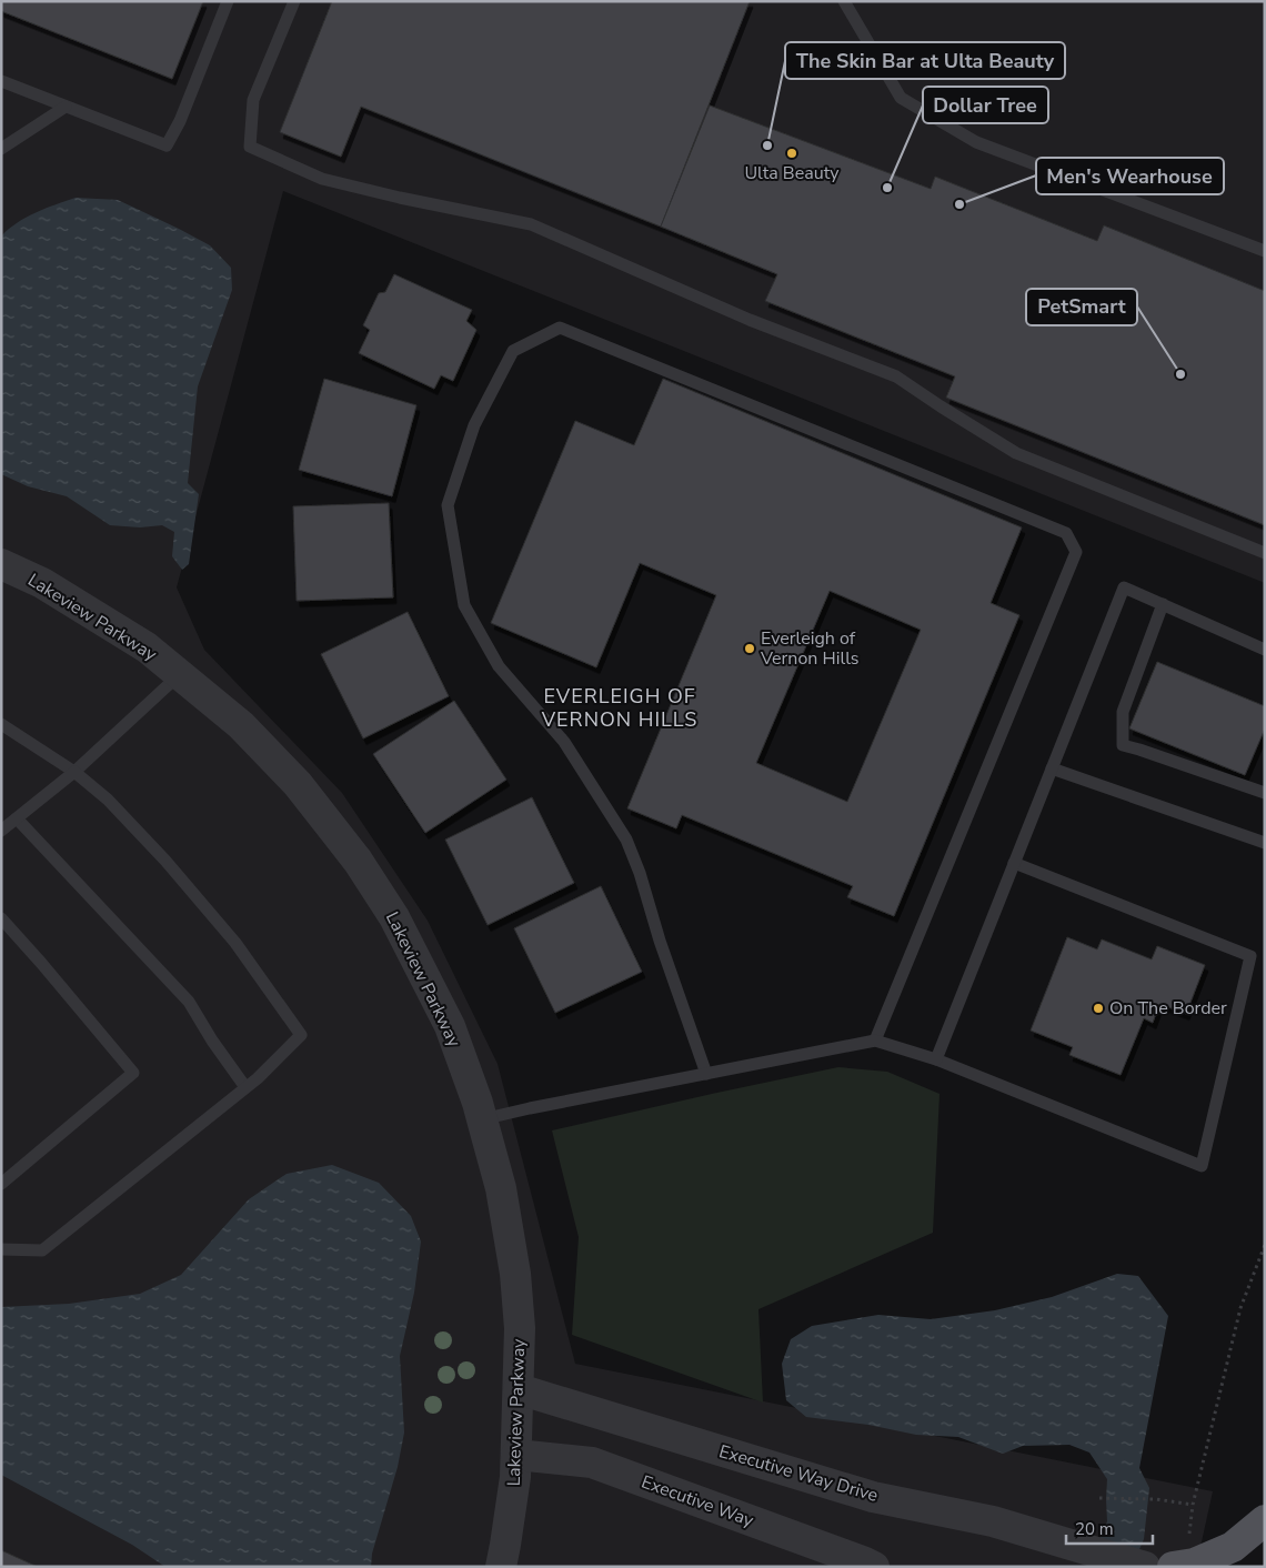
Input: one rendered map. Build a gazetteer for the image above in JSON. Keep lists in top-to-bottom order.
{
  "streets": {
    "street": ["Lakeview Parkway", "Executive Way Drive", "Executive Way"]
  },
  "crossings": [
    ["Lakeview Parkway", "Executive Way Drive"],
    ["Lakeview Parkway", "Executive Way"]
  ],
  "districts": ["EVERLEIGH OF VERNON HILLS"],
  "places": [
    "The Skin Bar at Ulta Beauty",
    "Ulta Beauty",
    "Dollar Tree",
    "Men's Wearhouse",
    "PetSmart",
    "Everleigh of Vernon Hills",
    "On The Border"
  ],
  "scale_bar": "20 m"
}
